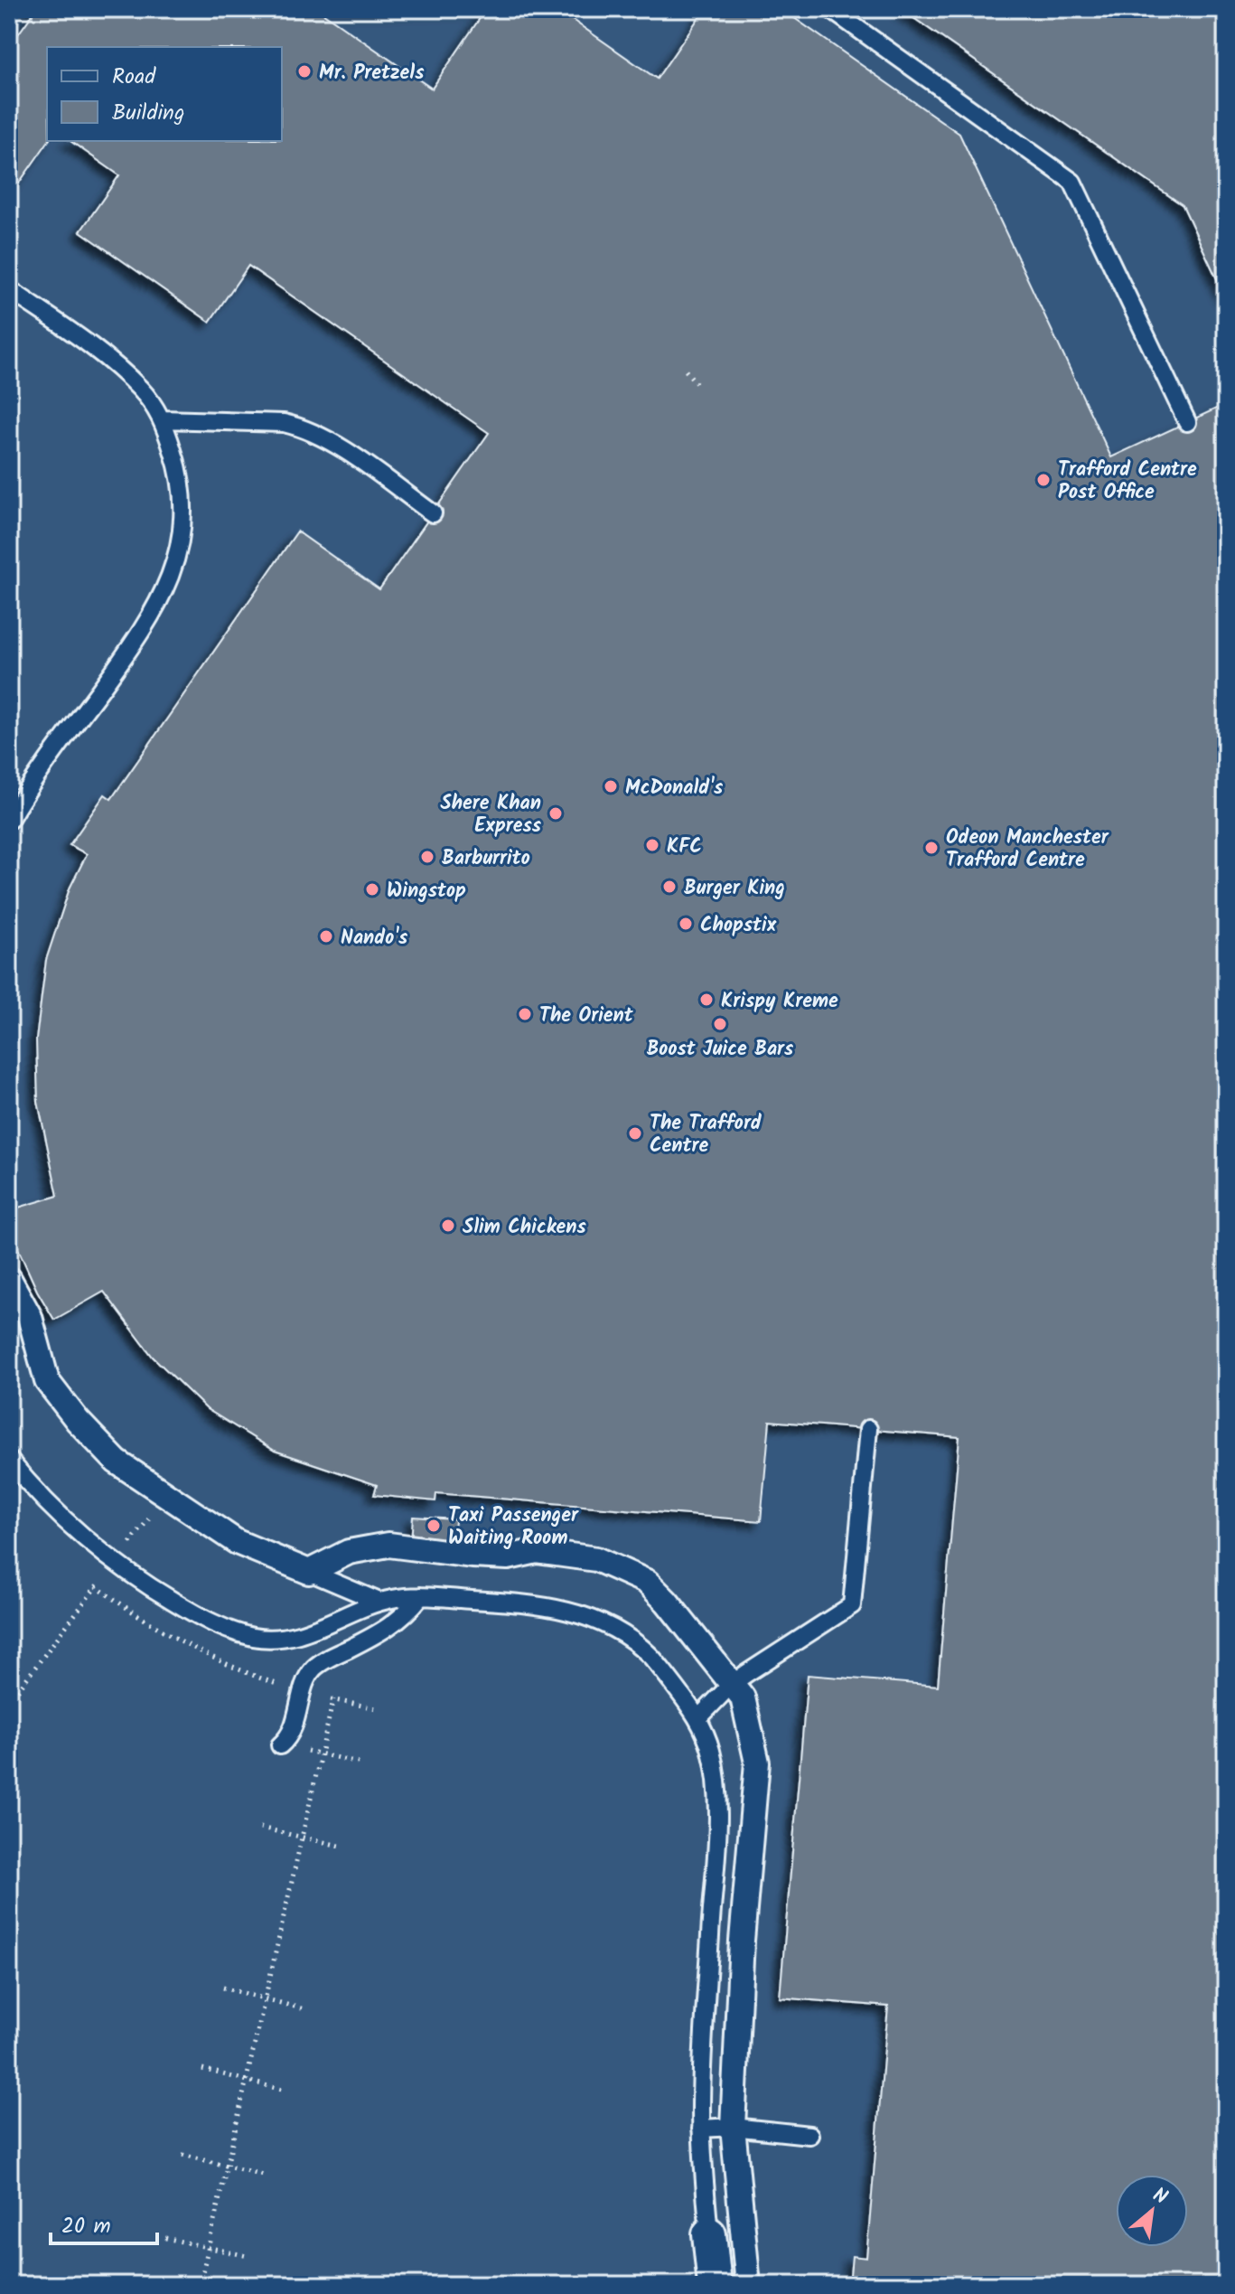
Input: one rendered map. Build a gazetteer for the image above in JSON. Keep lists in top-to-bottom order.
{
  "places": [
    "Mr. Pretzels",
    "Trafford Centre Post Office",
    "McDonald's",
    "Shere Khan Express",
    "KFC",
    "Odeon Manchester Trafford Centre",
    "Barburrito",
    "Burger King",
    "Wingstop",
    "Chopstix",
    "Nando's",
    "Krispy Kreme",
    "The Orient",
    "Boost Juice Bars",
    "The Trafford Centre",
    "Slim Chickens",
    "Taxi Passenger Waiting Room"
  ],
  "legend": ["Road", "Building"],
  "scale_bar": "20 m",
  "north": "top right"
}
